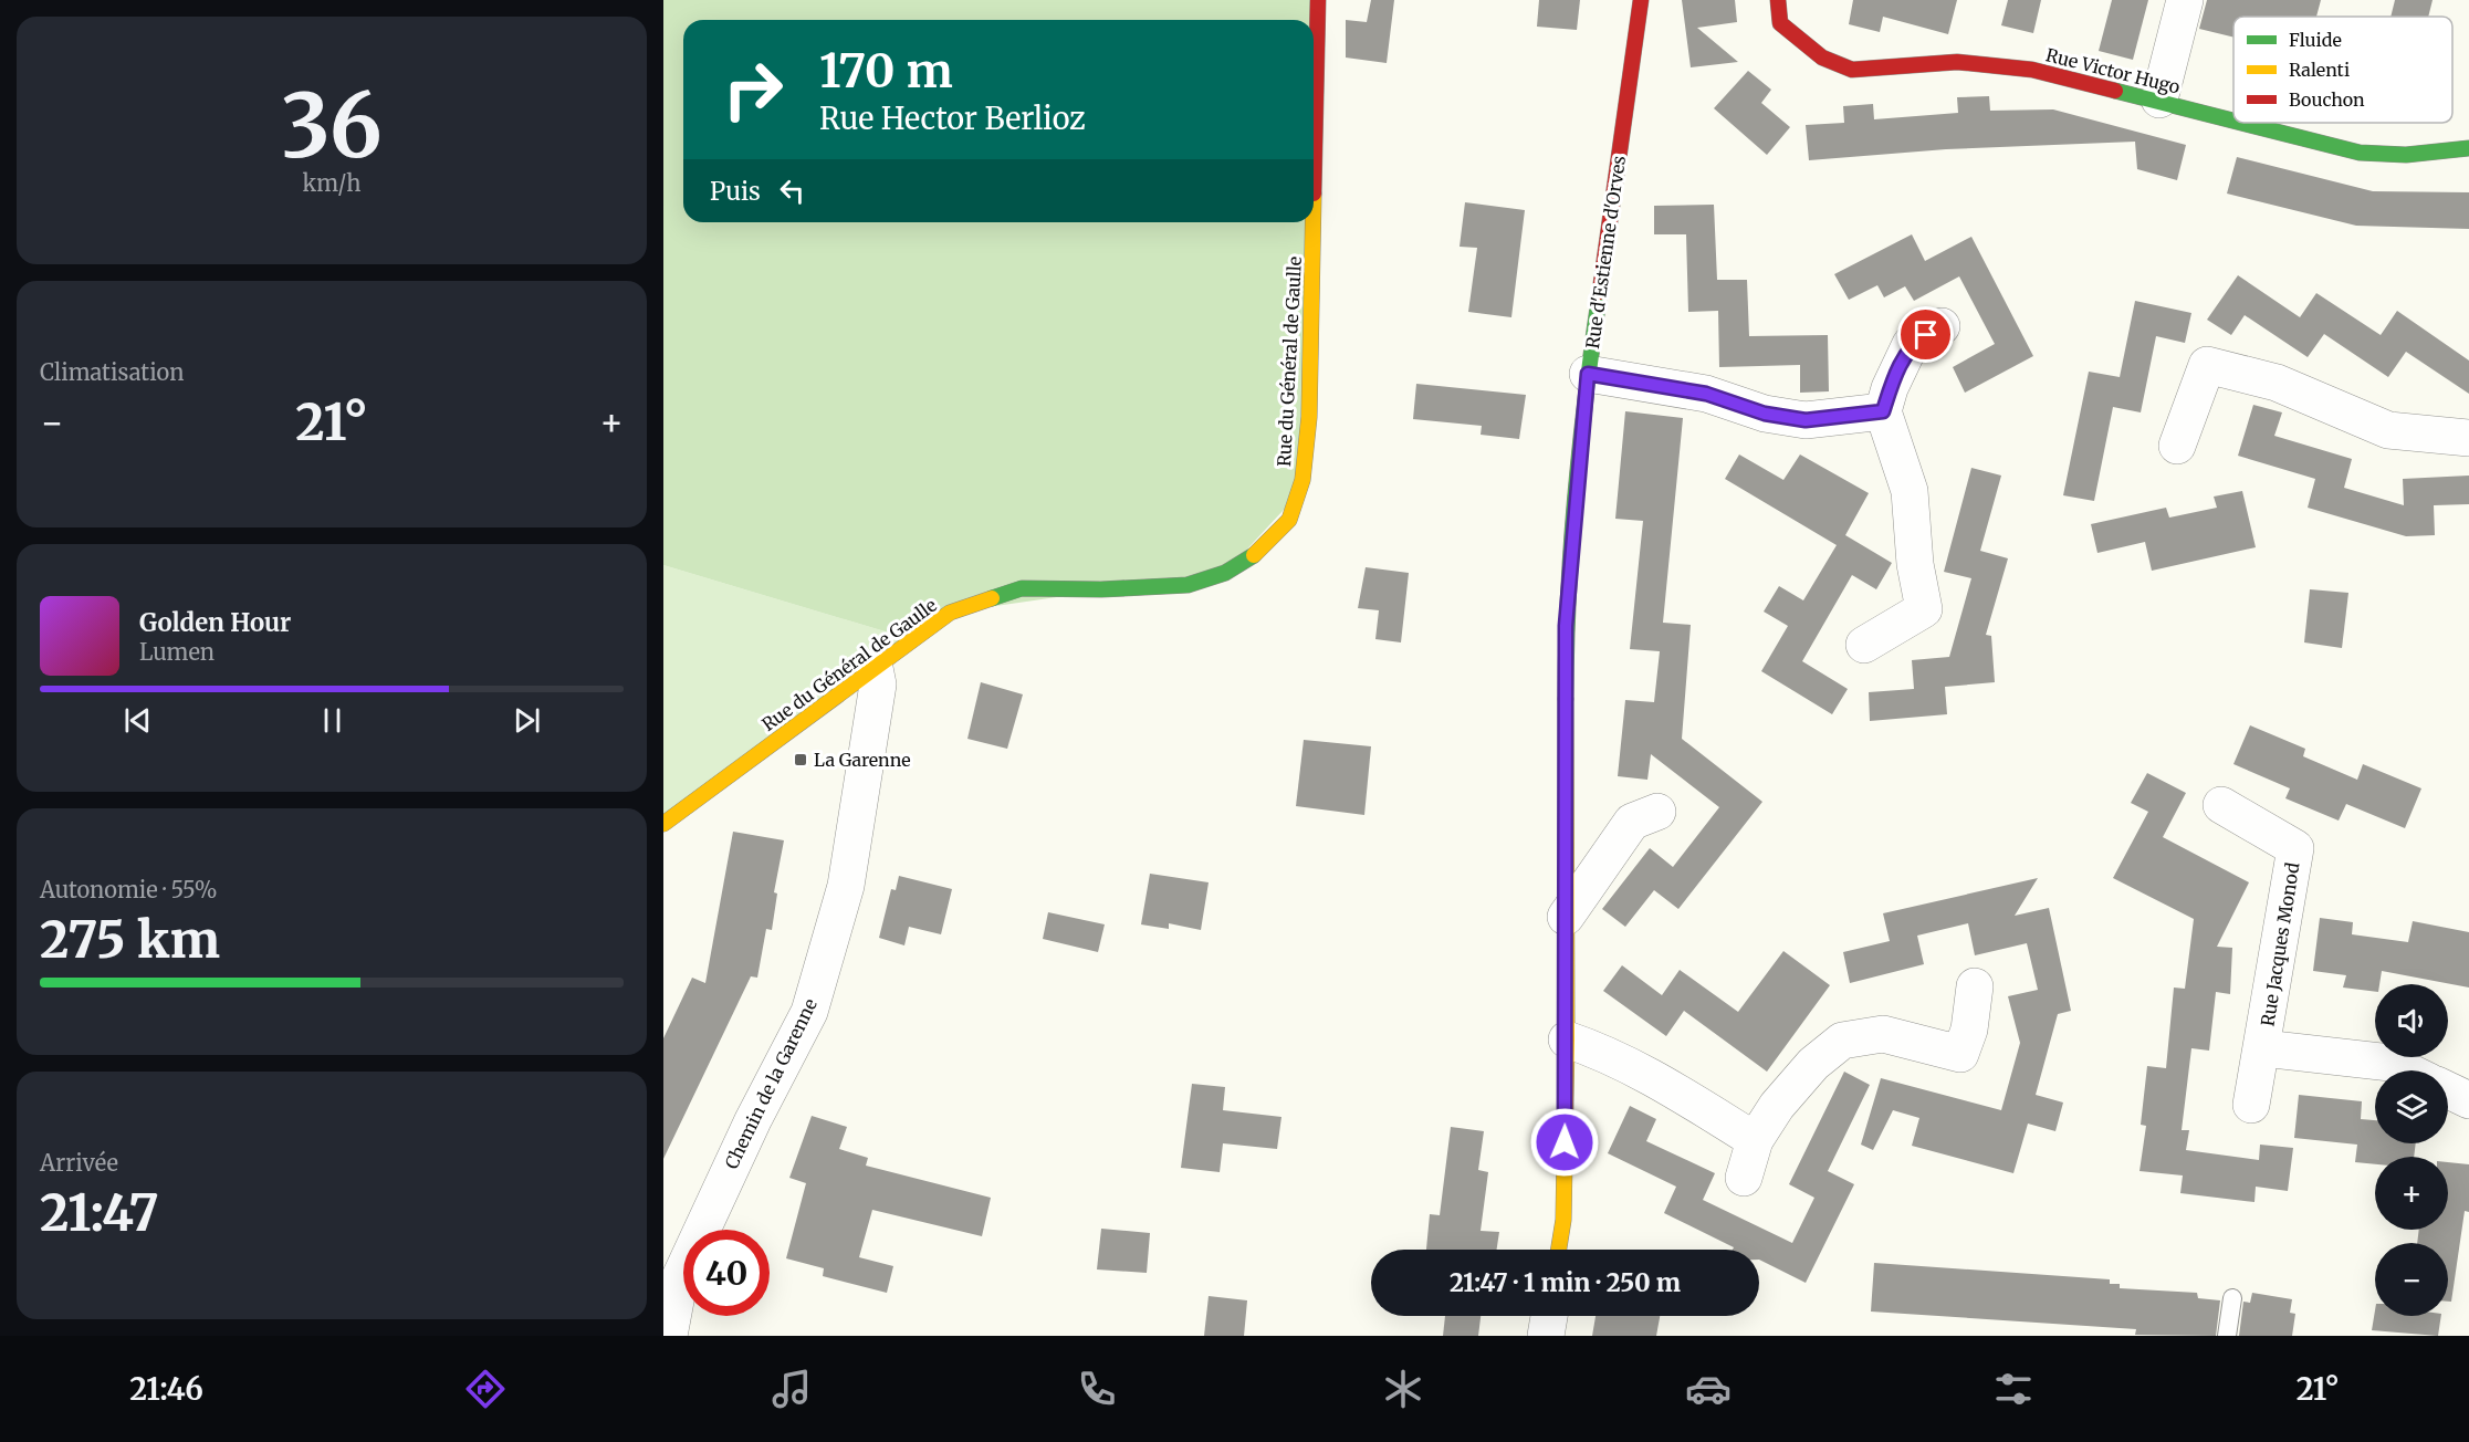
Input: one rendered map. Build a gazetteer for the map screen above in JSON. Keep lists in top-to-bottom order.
{
  "streets": {
    "street": [
      "Rue Victor Hugo",
      "Rue d'Estienne d'Orves",
      "Rue du Général de Gaulle",
      "Rue Jacques Monod",
      "Chemin de la Garenne"
    ]
  },
  "crossings": [
    ["Rue du Général de Gaulle", "Chemin de la Garenne"]
  ],
  "places": {
    "transit": ["La Garenne"]
  },
  "legend": ["Fluide", "Ralenti", "Bouchon"],
  "page": {
    "tile": [
      ["36", "km/h"],
      "Climatisation",
      ["Autonomie · 55%", "275 km"],
      ["Arrivée", "21:47"]
    ],
    "turn": ["170 m", "Rue Hector Berlioz"],
    "then": "Puis",
    "heat": ["−", "21°", "+"],
    "song": ["Golden Hour", "Lumen"],
    "map_buttons": ["+", "−"],
    "limit": "40",
    "trip": "21:47 · 1 min · 250 m",
    "tabs": ["21:46", "21°"]
  }
}
